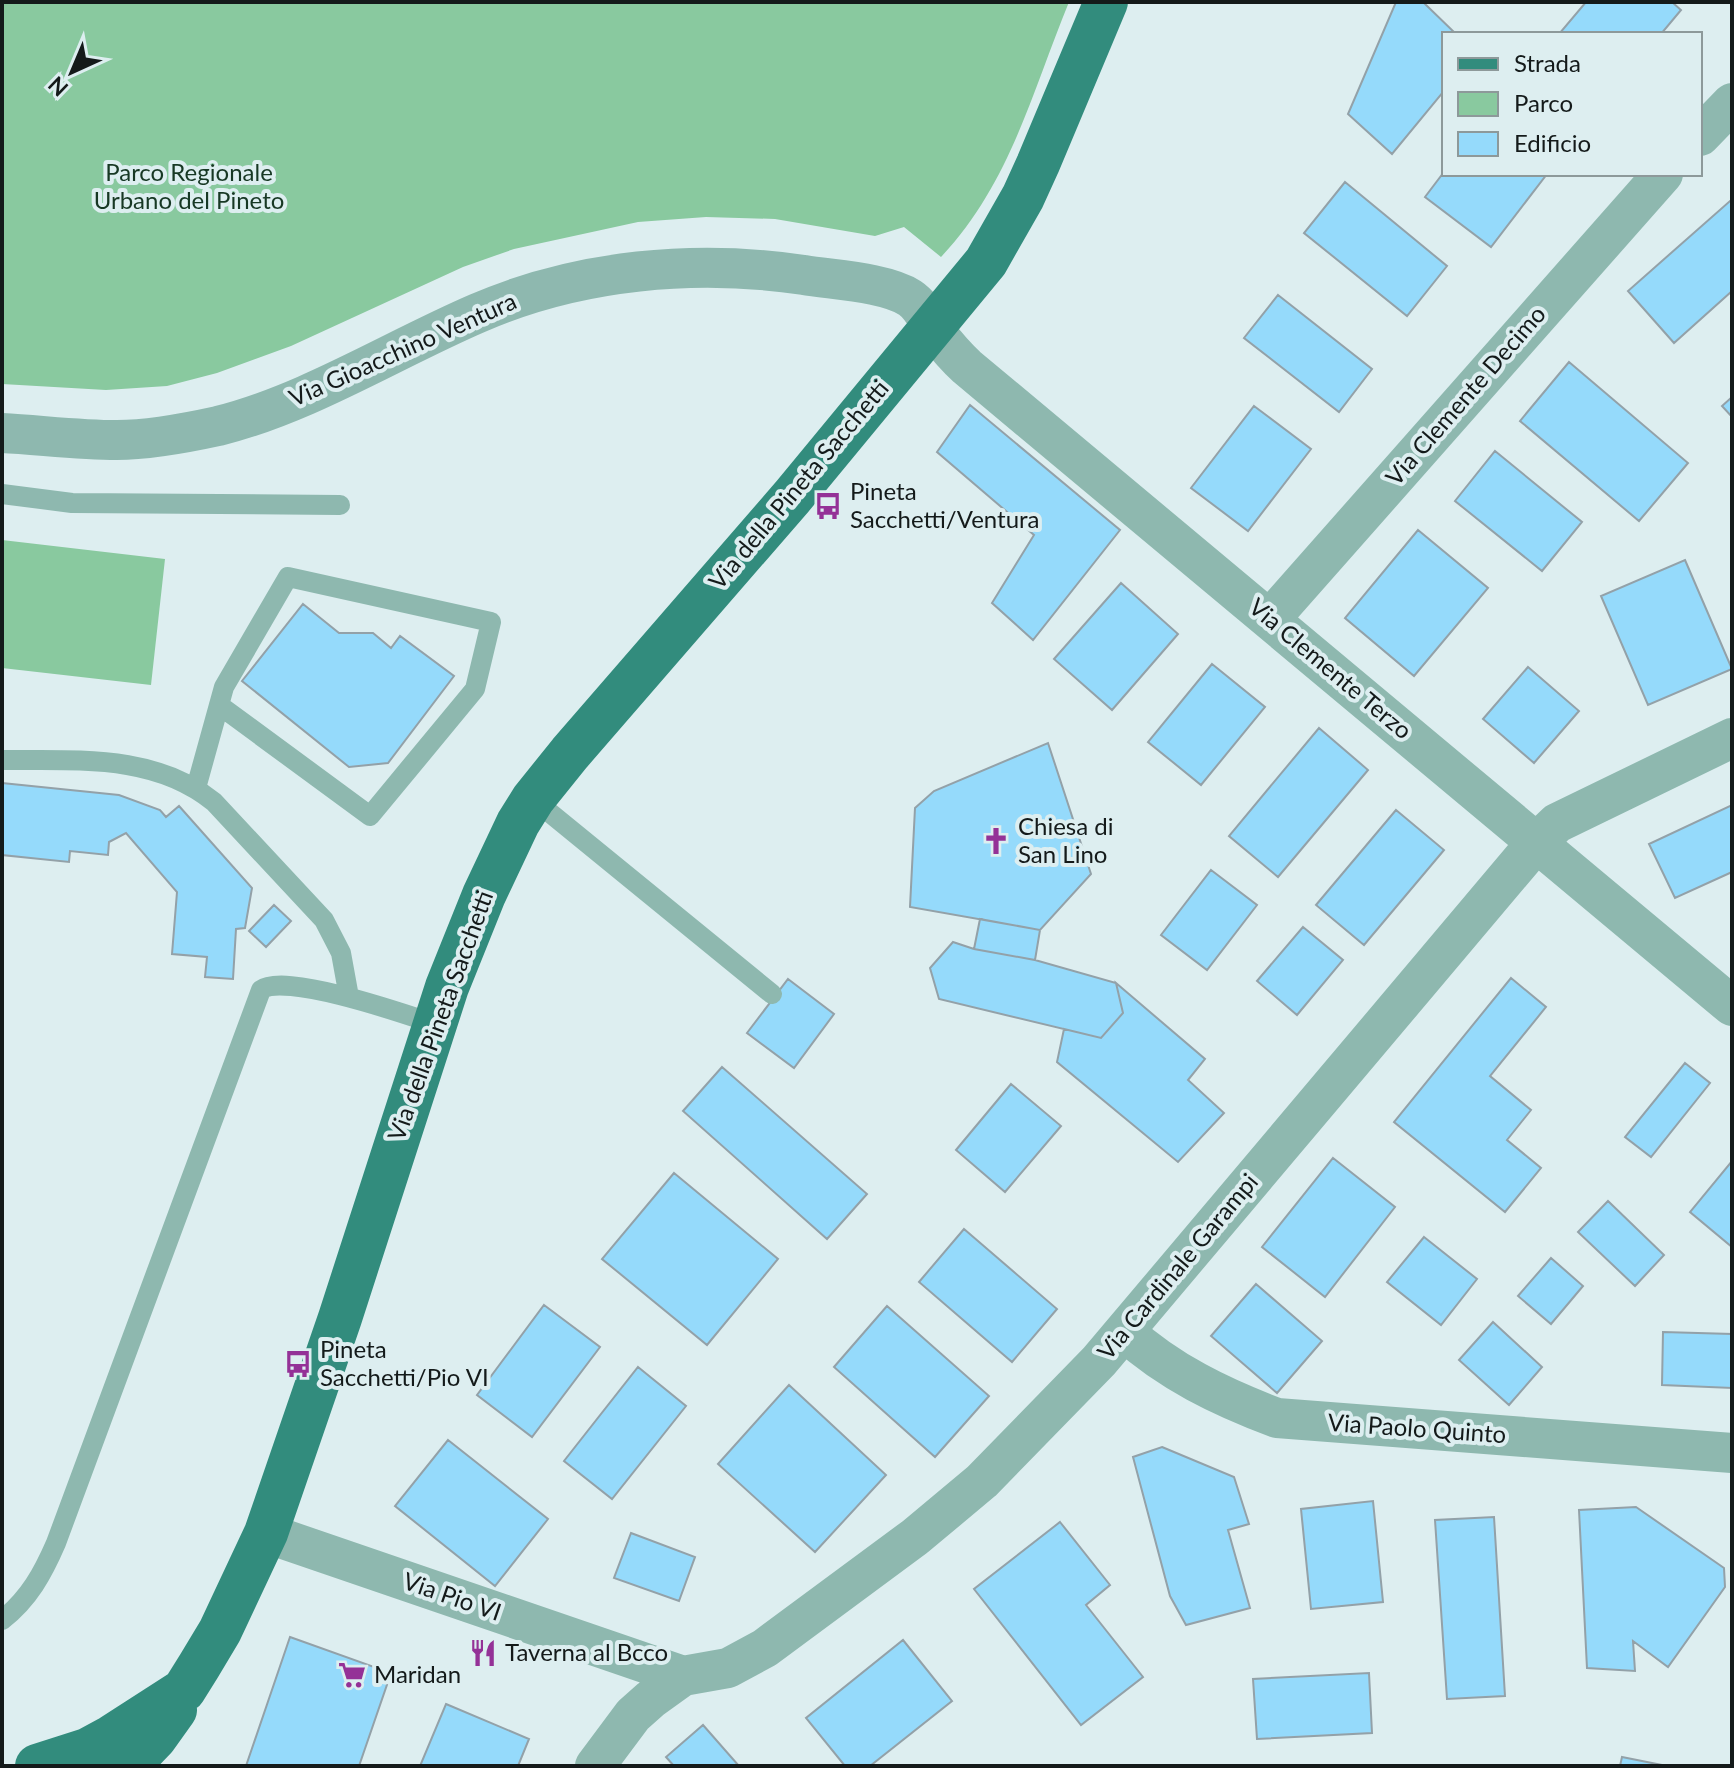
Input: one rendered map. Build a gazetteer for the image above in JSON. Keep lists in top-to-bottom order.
{
  "streets": {
    "main road": ["Via della Pineta Sacchetti"],
    "street": [
      "Via Gioacchino Ventura",
      "Via Clemente Decimo",
      "Via Clemente Terzo",
      "Via Cardinale Garampi",
      "Via Paolo Quinto",
      "Via Pio VI"
    ]
  },
  "crossings": [
    ["Via Gioacchino Ventura", "Via della Pineta Sacchetti"],
    ["Via Gioacchino Ventura", "Via Clemente Terzo"],
    ["Via Clemente Decimo", "Via Clemente Terzo"],
    ["Via della Pineta Sacchetti", "Via Clemente Terzo"],
    ["Via della Pineta Sacchetti", "Via Pio VI"],
    ["Via Clemente Terzo", "Via Cardinale Garampi"],
    ["Via Cardinale Garampi", "Via Paolo Quinto"],
    ["Via Cardinale Garampi", "Via Pio VI"]
  ],
  "parks": ["Parco Regionale Urbano del Pineto"],
  "places": {
    "bus stop": ["Pineta Sacchetti/Ventura", "Pineta Sacchetti/Pio VI"],
    "church": ["Chiesa di San Lino"],
    "restaurant": ["Taverna al Bcco"],
    "supermarket": ["Maridan"]
  },
  "legend": ["Strada", "Parco", "Edificio"],
  "north": "bottom left"
}
